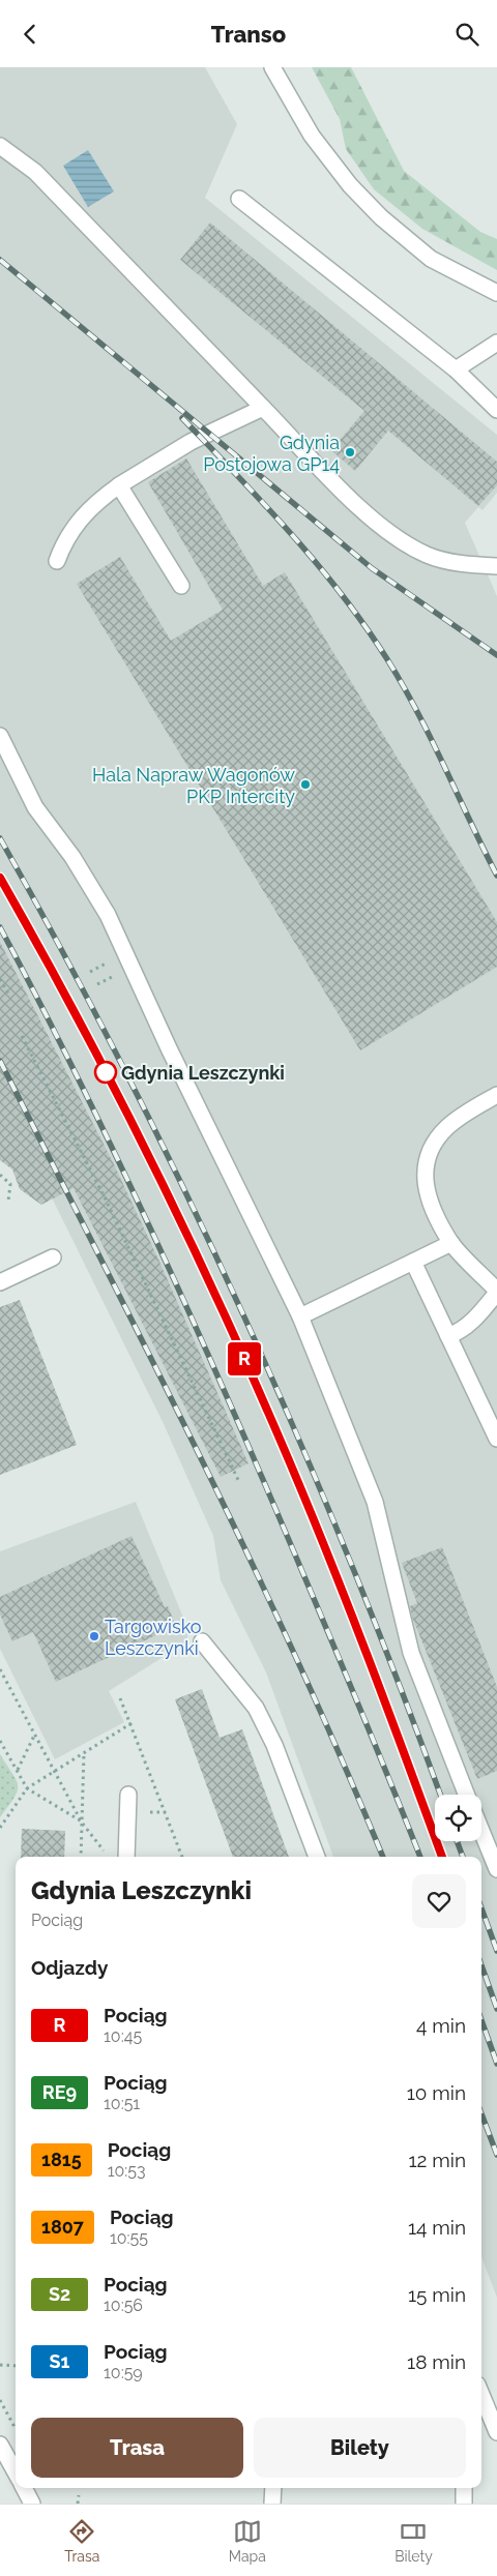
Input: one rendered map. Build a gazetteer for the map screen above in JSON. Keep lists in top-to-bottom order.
{
  "places": [
    "Gdynia Postojowa GP14",
    "Hala Napraw Wagonów PKP Intercity",
    "Gdynia Leszczynki",
    "Targowisko Leszczynki"
  ],
  "page": {
    "header": "Transo",
    "on_map": "R",
    "heading": [
      ["Gdynia Leszczynki", "Pociąg"],
      "Odjazdy"
    ],
    "list": [
      {
        "mark": "R",
        "name": "Pociąg",
        "note": "10:45",
        "value": "4 min"
      },
      {
        "mark": "RE9",
        "name": "Pociąg",
        "note": "10:51",
        "value": "10 min"
      },
      {
        "mark": "1815",
        "name": "Pociąg",
        "note": "10:53",
        "value": "12 min"
      },
      {
        "mark": "1807",
        "name": "Pociąg",
        "note": "10:55",
        "value": "14 min"
      },
      {
        "mark": "S2",
        "name": "Pociąg",
        "note": "10:56",
        "value": "15 min"
      },
      {
        "mark": "S1",
        "name": "Pociąg",
        "note": "10:59",
        "value": "18 min"
      }
    ],
    "buttons": ["Trasa", "Bilety"],
    "tabs": ["Trasa", "Mapa", "Bilety"]
  }
}
